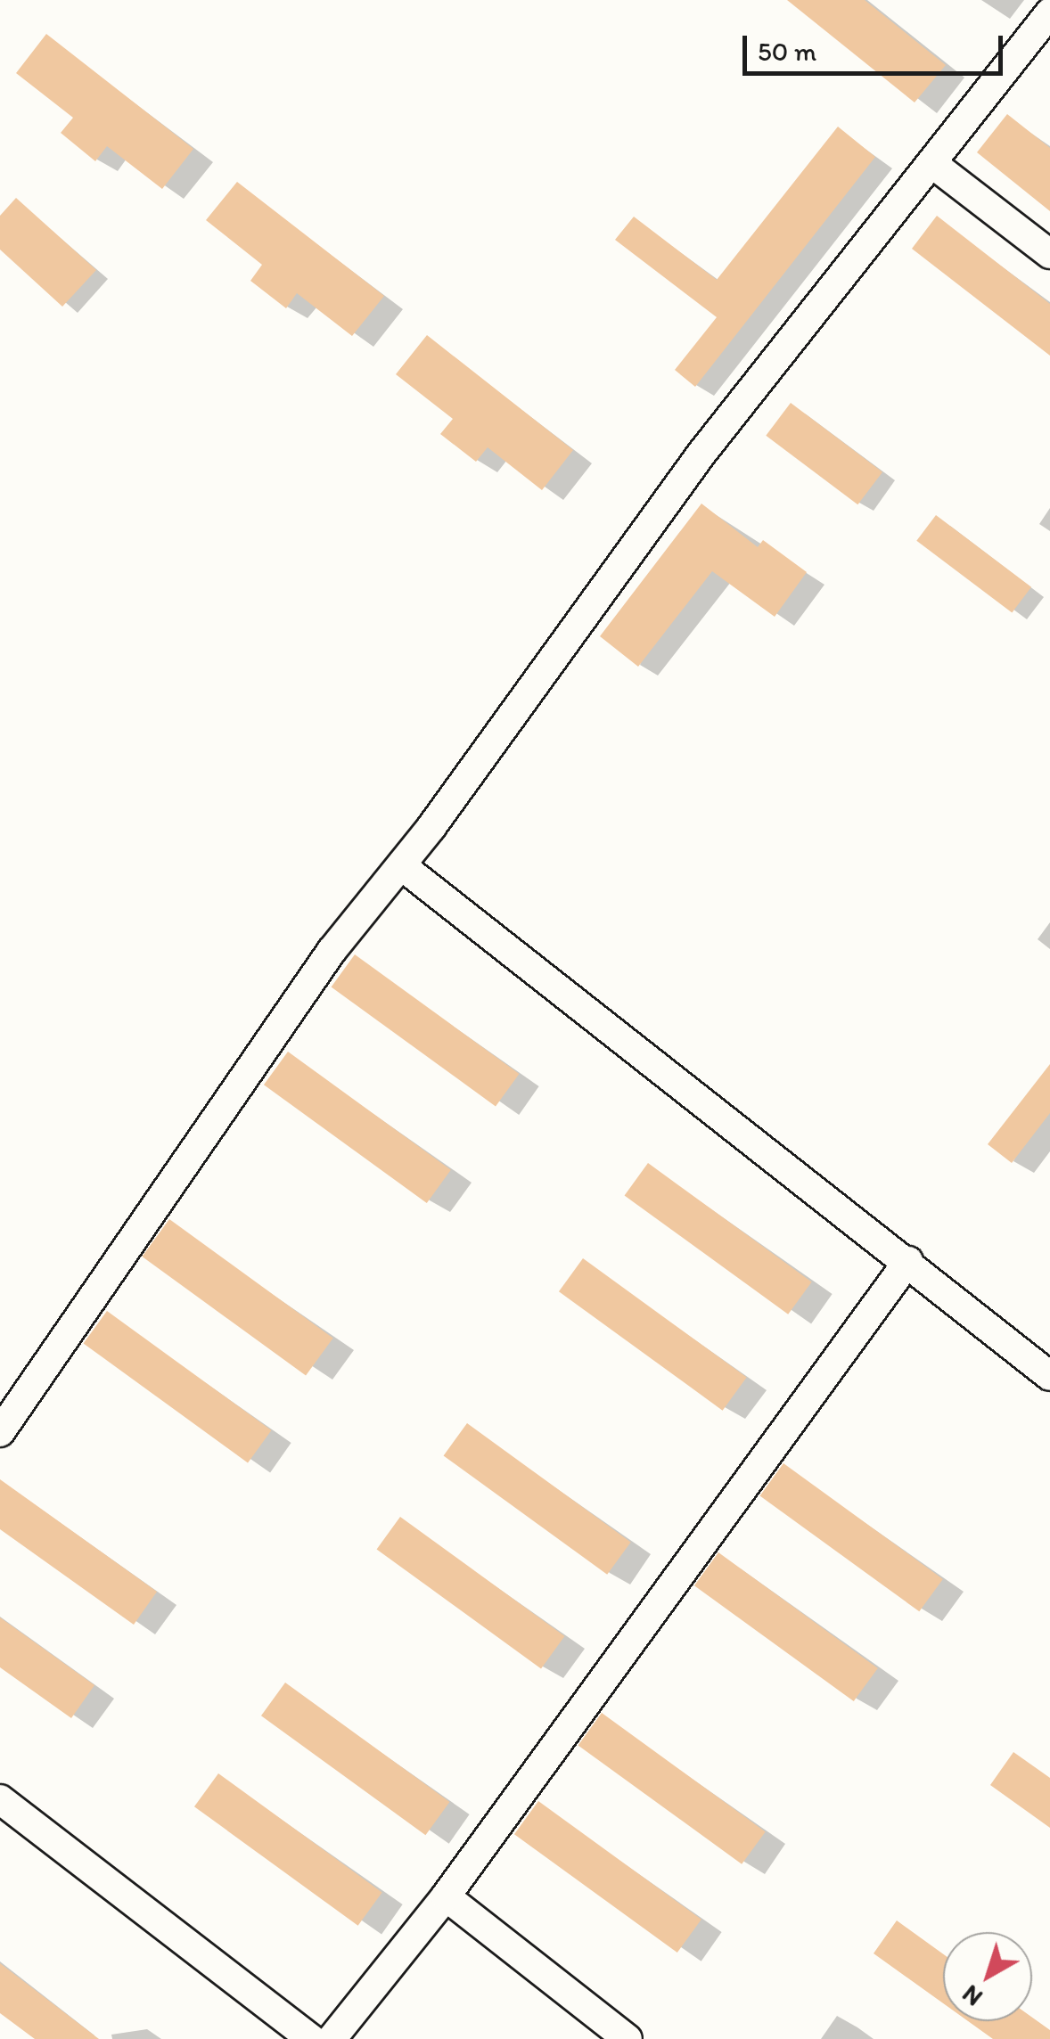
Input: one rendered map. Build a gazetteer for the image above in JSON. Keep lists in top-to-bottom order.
{
  "scale_bar": "50 m",
  "north": "bottom left"
}
